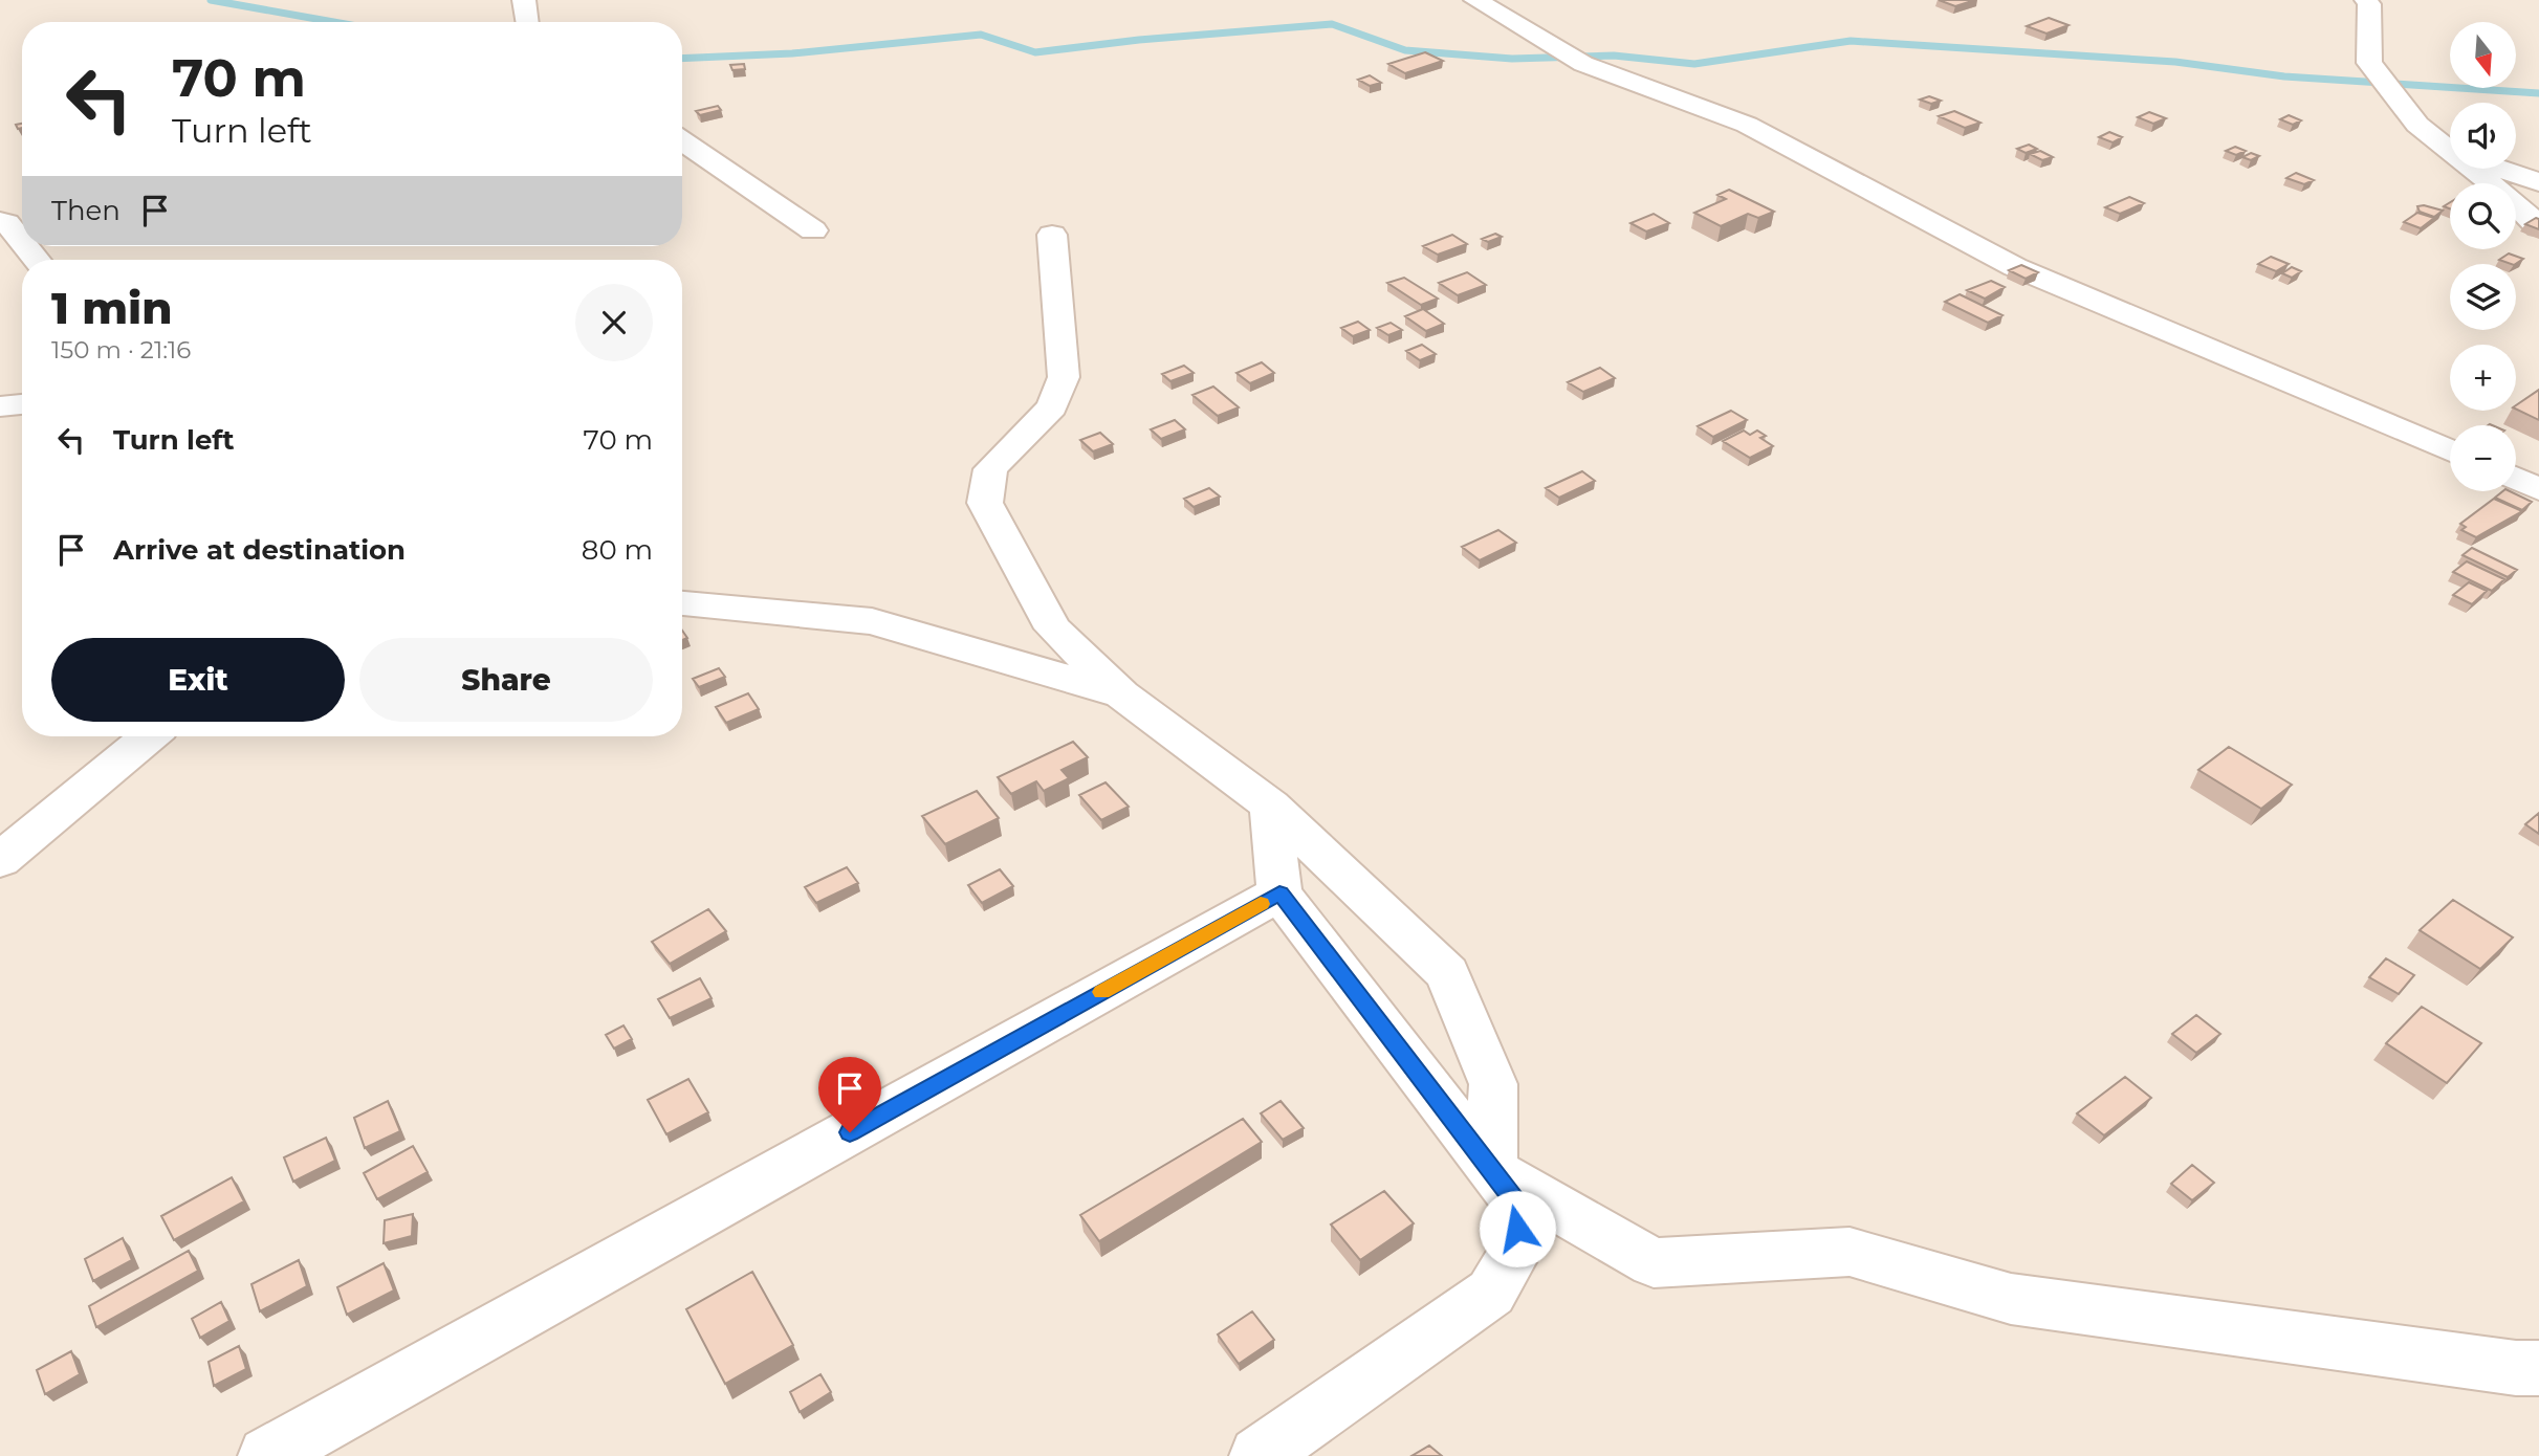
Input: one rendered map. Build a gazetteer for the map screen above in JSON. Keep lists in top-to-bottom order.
{
  "north": "bottom",
  "page": {
    "map_buttons": ["+", "−"],
    "turn": ["70 m", "Turn left"],
    "then": "Then",
    "heading": ["1 min", "150 m · 21:16"],
    "list": [
      {
        "name": "Turn left",
        "value": "70 m"
      },
      {
        "name": "Arrive at destination",
        "value": "80 m"
      }
    ],
    "buttons": ["Exit", "Share"]
  }
}
